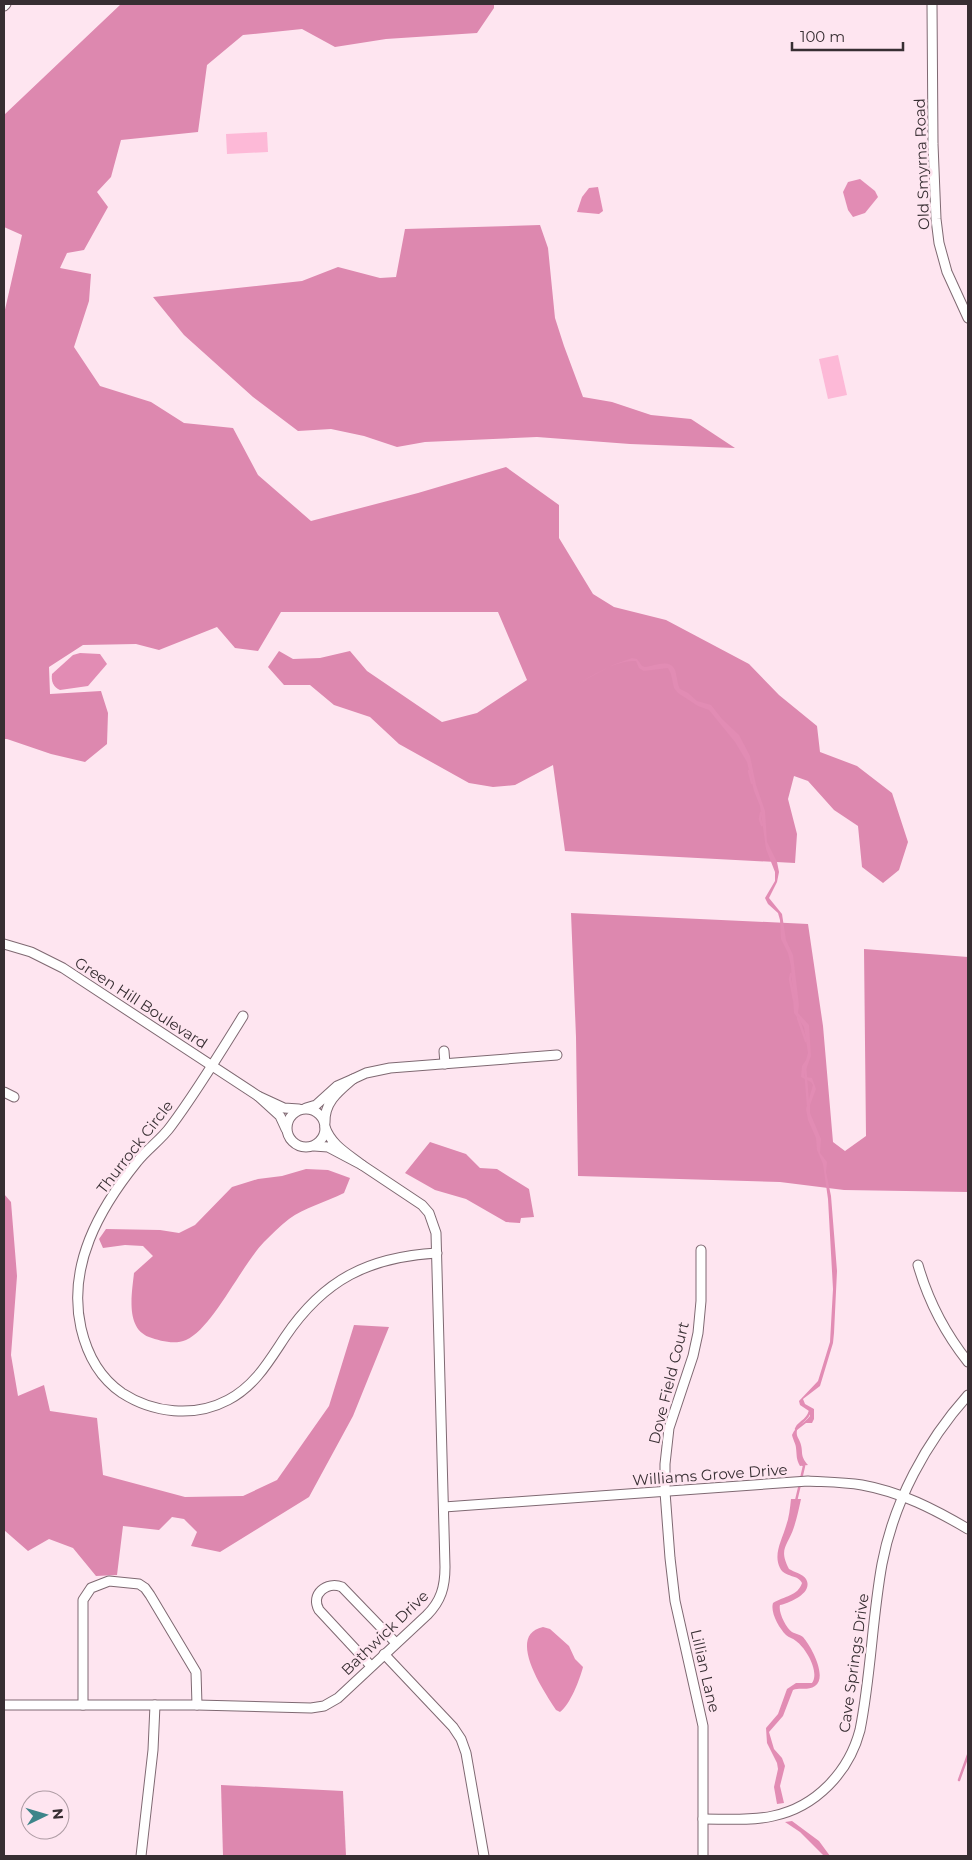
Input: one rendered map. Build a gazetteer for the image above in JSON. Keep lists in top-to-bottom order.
{
  "streets": {
    "street": [
      "Old Smyrna Road",
      "Green Hill Boulevard",
      "Thurrock Circle",
      "Dove Field Court",
      "Williams Grove Drive",
      "Bathwick Drive",
      "Cave Springs Drive",
      "Lillian Lane"
    ]
  },
  "crossings": [
    ["Green Hill Boulevard", "Thurrock Circle"],
    ["Green Hill Boulevard", "Bathwick Drive"],
    ["Thurrock Circle", "Bathwick Drive"],
    ["Dove Field Court", "Williams Grove Drive"],
    ["Dove Field Court", "Lillian Lane"],
    ["Williams Grove Drive", "Bathwick Drive"],
    ["Williams Grove Drive", "Cave Springs Drive"],
    ["Williams Grove Drive", "Lillian Lane"],
    ["Cave Springs Drive", "Lillian Lane"]
  ],
  "scale_bar": "100 m",
  "north": "right"
}
